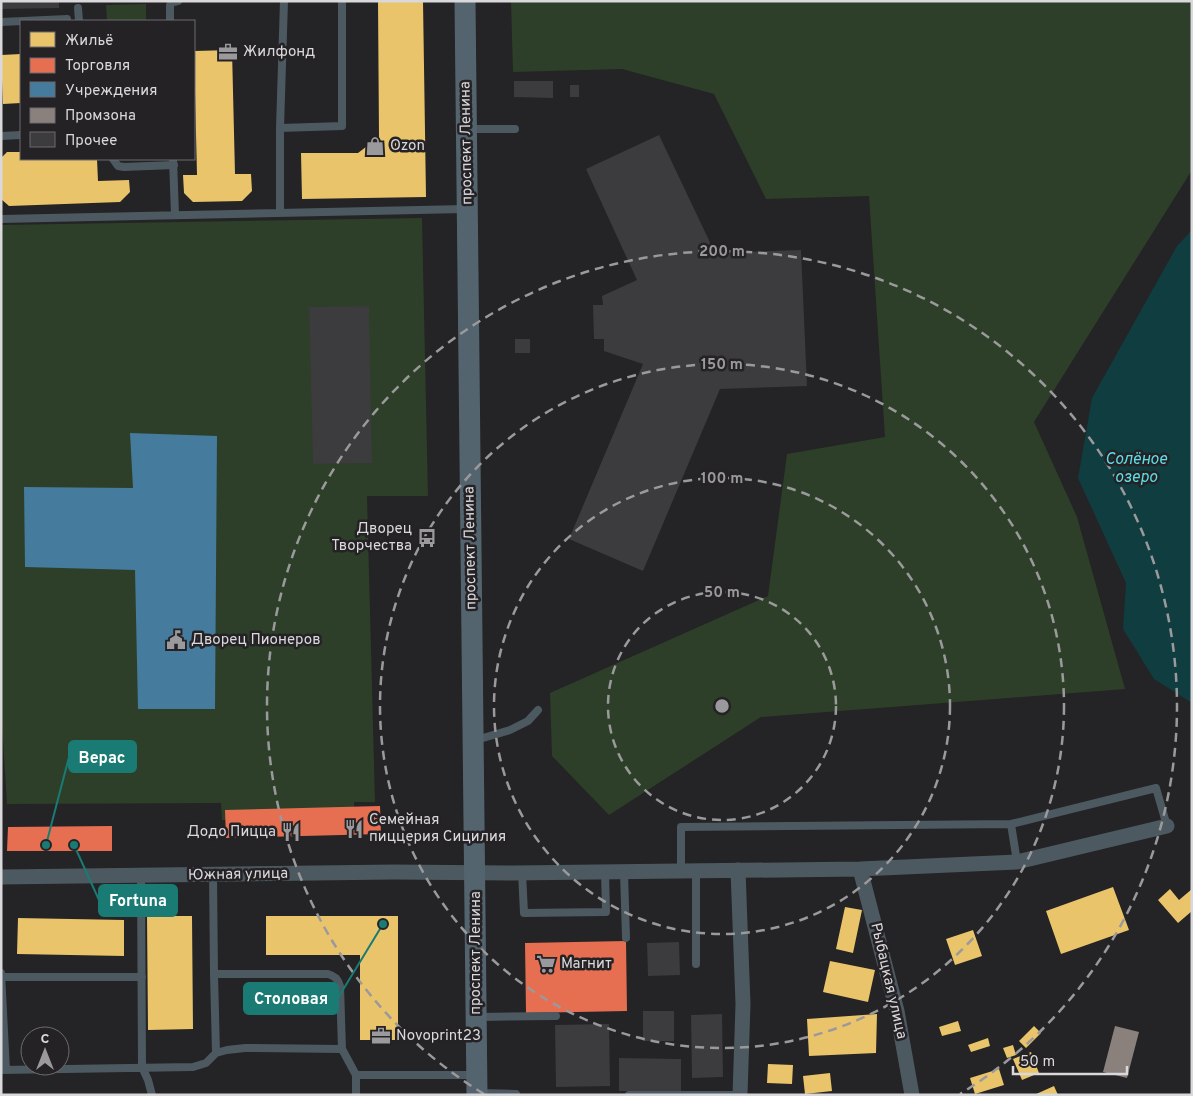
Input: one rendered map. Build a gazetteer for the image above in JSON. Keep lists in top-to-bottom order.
{
  "streets": {
    "street": ["проспект Ленина", "Южная улица", "Рыбацкая улица"]
  },
  "crossings": [
    ["проспект Ленина", "Южная улица"],
    ["Южная улица", "Рыбацкая улица"]
  ],
  "water": ["Солёное озеро"],
  "places": {
    "office": ["Жилфонд", "Novoprint23"],
    "shop": ["Ozon"],
    "bus stop": ["Дворец Творчества"],
    "public building": ["Дворец Пионеров"],
    "restaurant": ["Семейная пиццерия Сицилия", "Додо Пицца"],
    "other": ["Верас", "Fortuna", "Столовая"],
    "supermarket": ["Магнит"]
  },
  "legend": [
    "Жильё",
    "Торговля",
    "Учреждения",
    "Промзона",
    "Прочее"
  ],
  "scale_bar": "50 m",
  "north": "top",
  "rings": [
    "200 m",
    "150 m",
    "100 m",
    "50 m"
  ]
}
